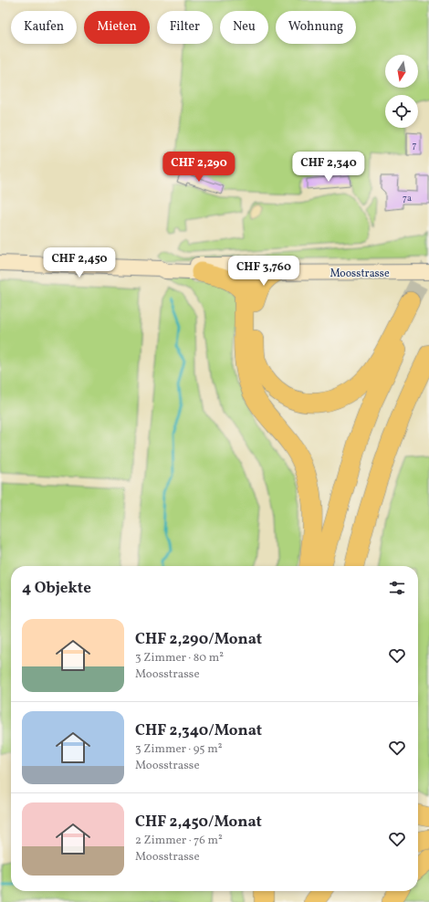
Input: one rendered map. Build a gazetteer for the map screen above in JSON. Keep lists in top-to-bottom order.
{
  "streets": {
    "main road": ["Moosstrasse"]
  },
  "house_numbers": ["7", "7a"],
  "north": "bottom",
  "page": {
    "chip": [
      "Kaufen",
      "Mieten",
      "Filter",
      "Neu",
      "Wohnung"
    ],
    "price": [
      "CHF 2,290",
      "CHF 2,340",
      "CHF 2,450",
      "CHF 3,760"
    ],
    "heading": "4 Objekte",
    "list": [
      {
        "name": "CHF 2,290/Monat",
        "note": "3 Zimmer · 80 m² · Moosstrasse"
      },
      {
        "name": "CHF 2,340/Monat",
        "note": "3 Zimmer · 95 m² · Moosstrasse"
      },
      {
        "name": "CHF 2,450/Monat",
        "note": "2 Zimmer · 76 m² · Moosstrasse"
      }
    ]
  }
}
